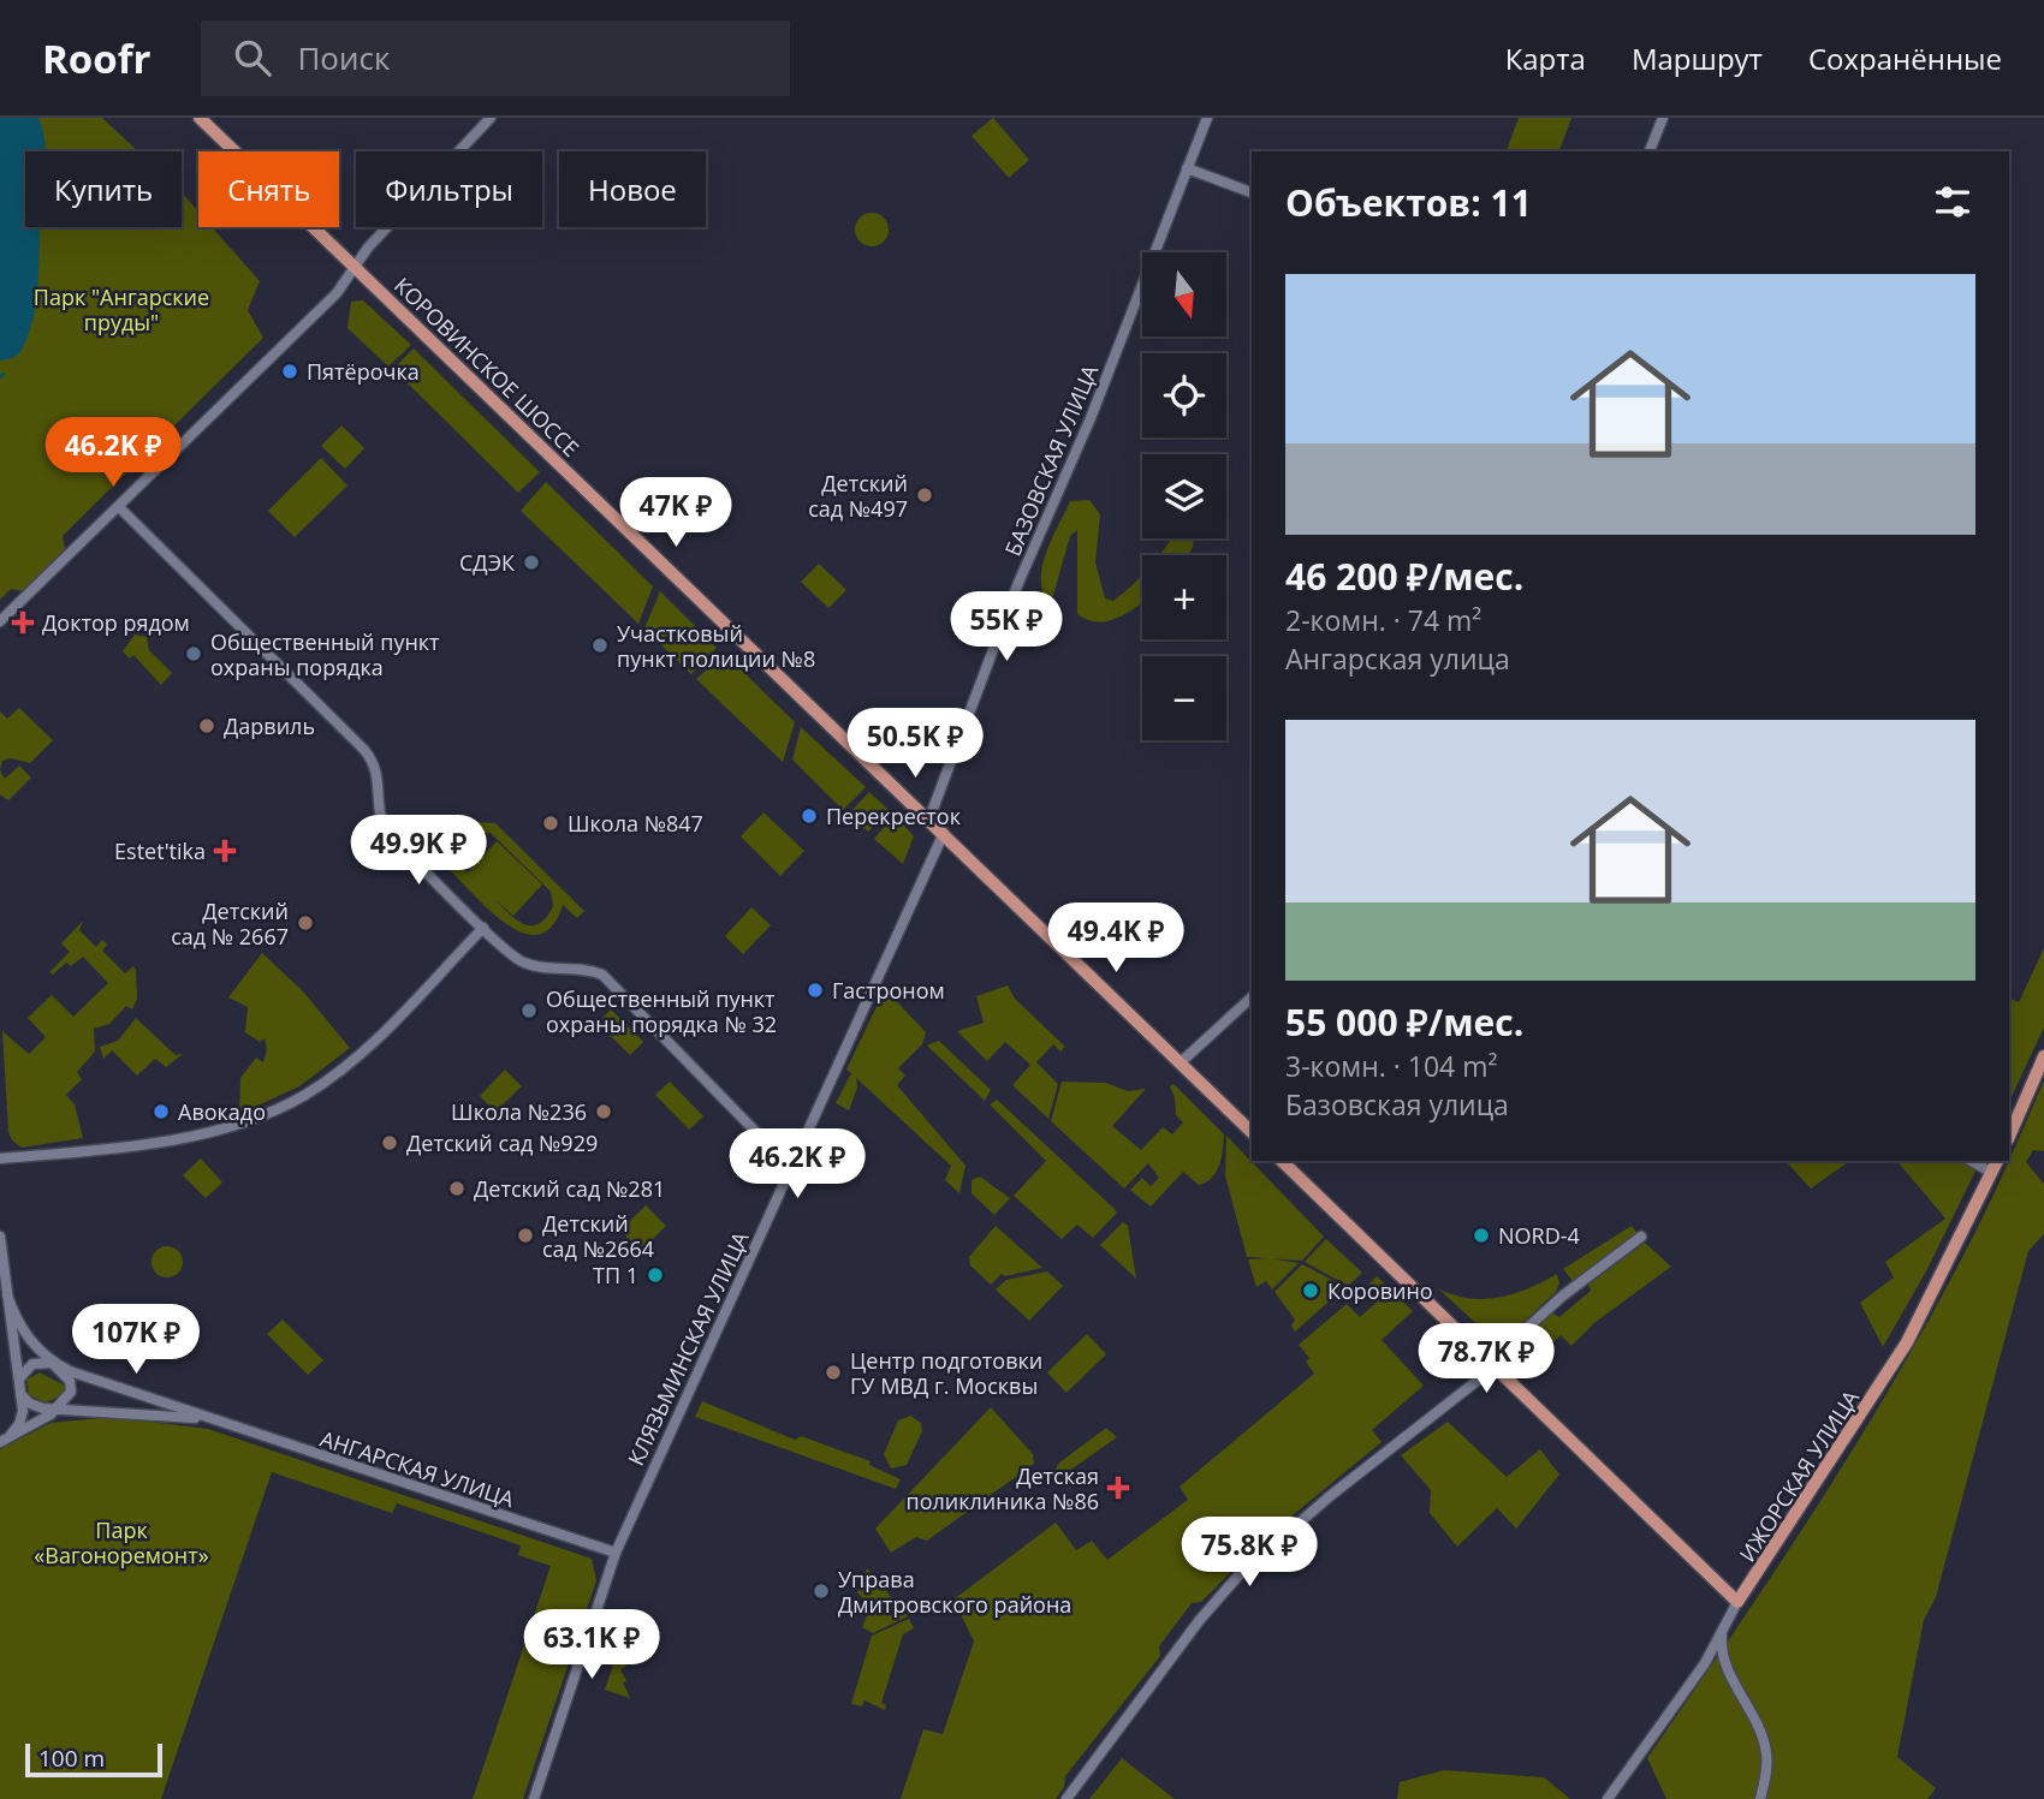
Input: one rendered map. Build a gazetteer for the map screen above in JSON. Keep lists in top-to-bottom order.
{
  "streets": {
    "main road": ["КОРОВИНСКОЕ ШОССЕ", "ИЖОРСКАЯ УЛИЦА"],
    "street": ["БАЗОВСКАЯ УЛИЦА", "КЛЯЗЬМИНСКАЯ УЛИЦА", "АНГАРСКАЯ УЛИЦА"]
  },
  "crossings": [
    ["КОРОВИНСКОЕ ШОССЕ", "БАЗОВСКАЯ УЛИЦА"],
    ["КОРОВИНСКОЕ ШОССЕ", "КЛЯЗЬМИНСКАЯ УЛИЦА"],
    ["КЛЯЗЬМИНСКАЯ УЛИЦА", "АНГАРСКАЯ УЛИЦА"]
  ],
  "parks": ["Парк \"Ангарские пруды\"", "Парк «Вагоноремонт»"],
  "places": {
    "other": [
      "Пятёрочка",
      "Детский сад №497",
      "СДЭК",
      "Участковый пункт полиции №8",
      "Общественный пункт охраны порядка",
      "Дарвиль",
      "Перекресток",
      "Школа №847",
      "Детский сад № 2667",
      "Гастроном",
      "Общественный пункт охраны порядка № 32",
      "Авокадо",
      "Школа №236",
      "Детский сад №929",
      "Детский сад №281",
      "Детский сад №2664",
      "NORD-4",
      "ТП 1",
      "Коровино",
      "Центр подготовки ГУ МВД г. Москвы",
      "Управа Дмитровского района"
    ],
    "health": ["Доктор рядом", "Estet'tika", "Детская поликлиника №86"]
  },
  "scale_bar": "100 m",
  "north": "bottom",
  "page": {
    "header": "Roofr",
    "search": "Поиск",
    "nav": ["Карта", "Маршрут", "Сохранённые"],
    "chip": [
      "Купить",
      "Снять",
      "Фильтры",
      "Новое"
    ],
    "heading": "Объектов: 11",
    "map_buttons": ["+", "−"],
    "list": [
      {
        "name": "46 200 ₽/мес.",
        "note": "2-комн. · 74 m² · Ангарская улица"
      },
      {
        "name": "55 000 ₽/мес.",
        "note": "3-комн. · 104 m² · Базовская улица"
      }
    ],
    "price": [
      "46.2K ₽",
      "47K ₽",
      "55K ₽",
      "50.5K ₽",
      "49.9K ₽",
      "49.4K ₽",
      "46.2K ₽",
      "107K ₽",
      "78.7K ₽",
      "75.8K ₽",
      "63.1K ₽"
    ],
    "scale": "100 m"
  }
}
